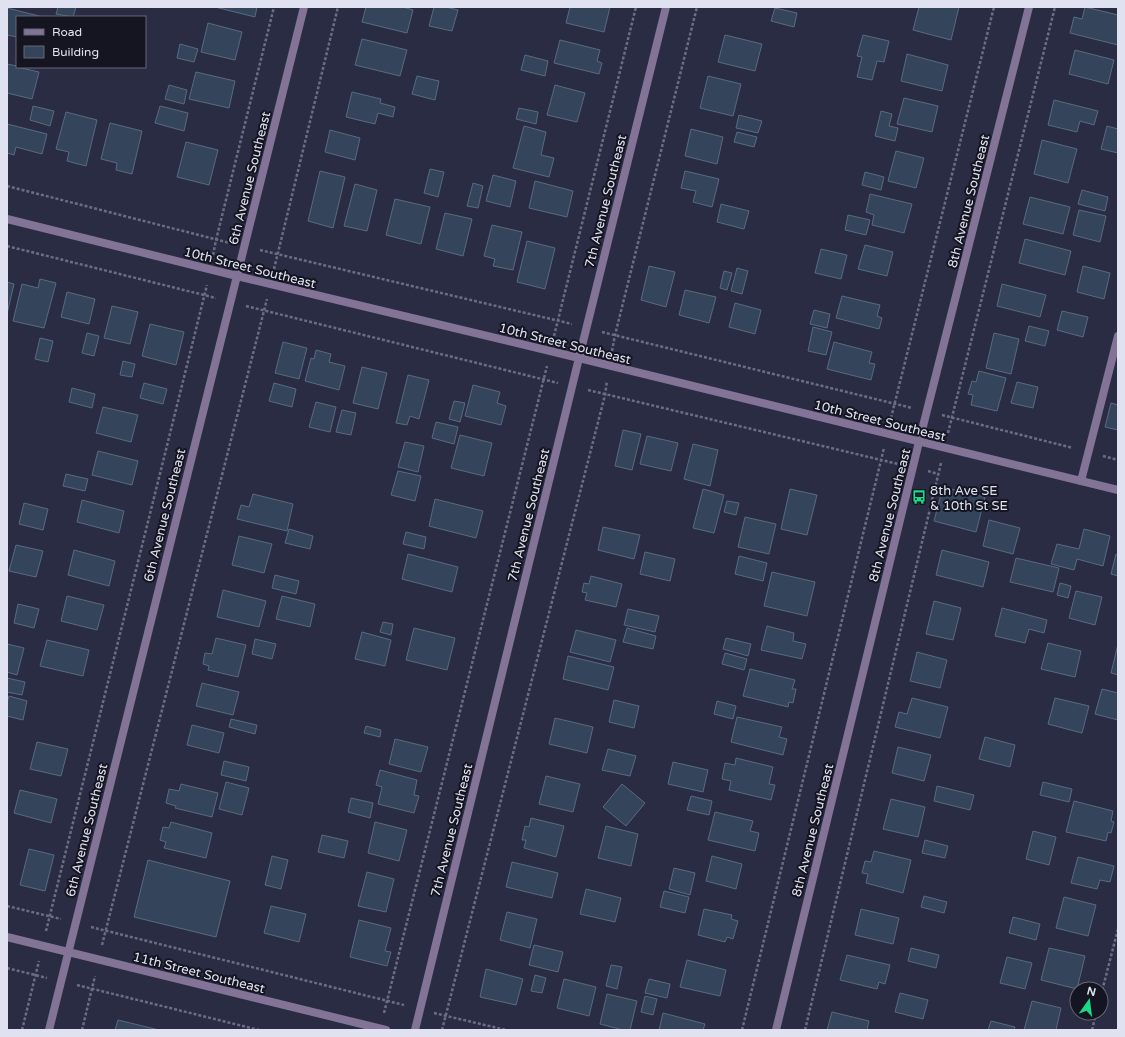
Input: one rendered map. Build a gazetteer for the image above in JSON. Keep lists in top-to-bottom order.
{
  "streets": {
    "street": [
      "6th Avenue Southeast",
      "7th Avenue Southeast",
      "8th Avenue Southeast",
      "10th Street Southeast",
      "11th Street Southeast"
    ]
  },
  "crossings": [
    ["6th Avenue Southeast", "10th Street Southeast"],
    ["6th Avenue Southeast", "11th Street Southeast"],
    ["7th Avenue Southeast", "10th Street Southeast"],
    ["8th Avenue Southeast", "10th Street Southeast"]
  ],
  "places": {
    "bus stop": ["8th Ave SE & 10th St SE"]
  },
  "legend": ["Road", "Building"],
  "north": "top"
}
